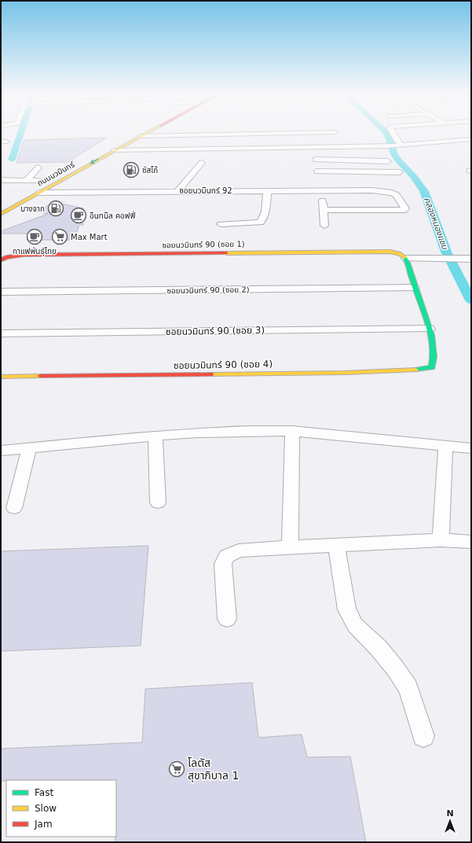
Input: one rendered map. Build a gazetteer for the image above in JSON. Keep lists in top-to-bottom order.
{
  "streets": {
    "main road": ["ถนนนวมินทร์", "ซอยนวมินทร์ 90 (ซอย 1)", "ซอยนวมินทร์ 90 (ซอย 4)"],
    "street": ["ซอยนวมินทร์ 92", "ซอยนวมินทร์ 90 (ซอย 2)", "ซอยนวมินทร์ 90 (ซอย 3)"]
  },
  "crossings": [
    ["ถนนนวมินทร์", "ซอยนวมินทร์ 92"],
    ["ซอยนวมินทร์ 90 (ซอย 3)", "ซอยนวมินทร์ 90 (ซอย 4)"]
  ],
  "one_way": ["ถนนนวมินทร์"],
  "water": ["คลองหนองแขม"],
  "places": {
    "fuel station": ["ซัสโก้", "บางจาก"],
    "cafe": ["อินทนิล คอฟฟี่", "กาแฟพันธุ์ไทย"],
    "supermarket": ["Max Mart", "โลตัส สุขาภิบาล 1"]
  },
  "legend": ["Fast", "Slow", "Jam"],
  "north": "top"
}
